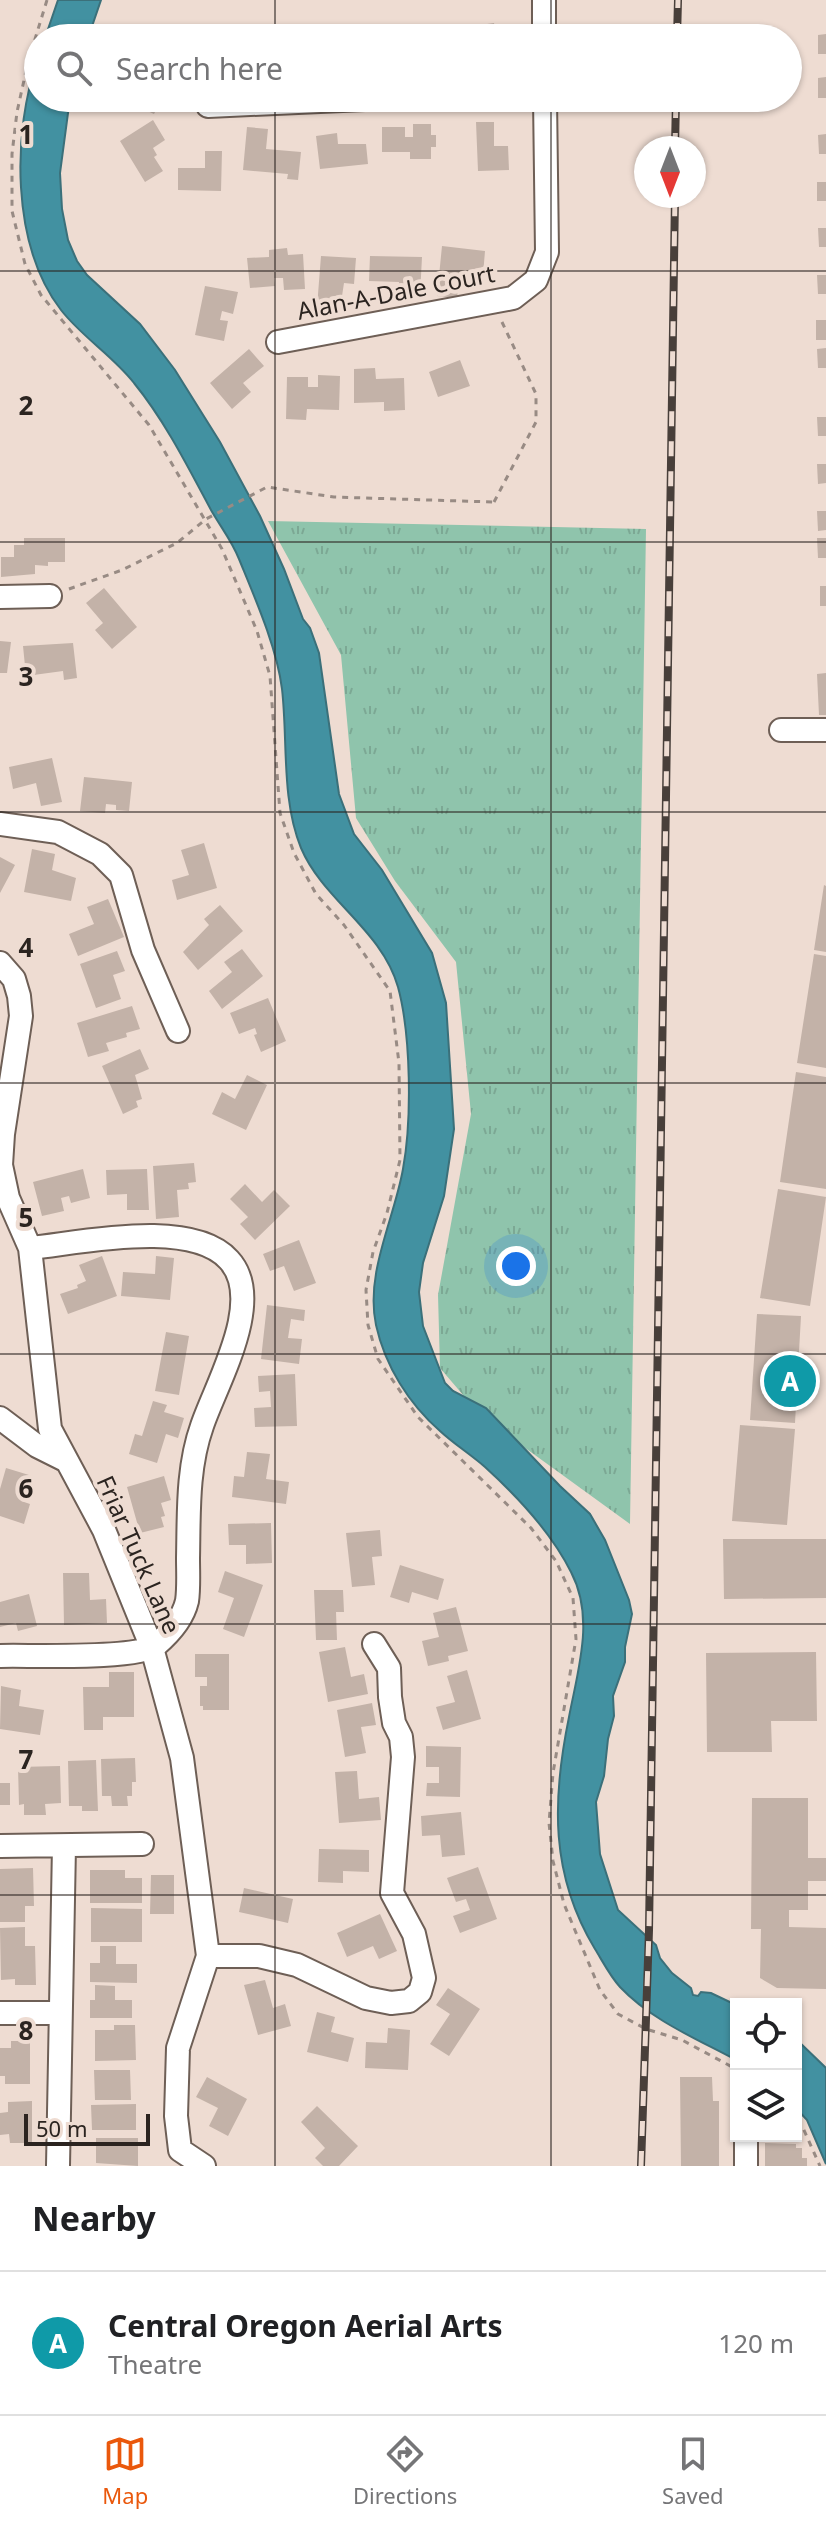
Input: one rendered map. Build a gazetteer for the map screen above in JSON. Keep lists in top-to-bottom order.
{
  "streets": {
    "street": ["Alan-A-Dale Court", "Friar Tuck Lane"]
  },
  "scale_bar": "50 m",
  "north": "bottom",
  "page": {
    "search": "Search here",
    "pins": "A",
    "scale": "50 m",
    "heading": "Nearby",
    "list": [
      {
        "mark": "A",
        "name": "Central Oregon Aerial Arts",
        "note": "Theatre",
        "value": "120 m"
      }
    ],
    "nav": ["Map", "Directions", "Saved"]
  },
  "grid": {
    "rows": [
      "1",
      "2",
      "3",
      "4",
      "5",
      "6",
      "7",
      "8"
    ]
  }
}
